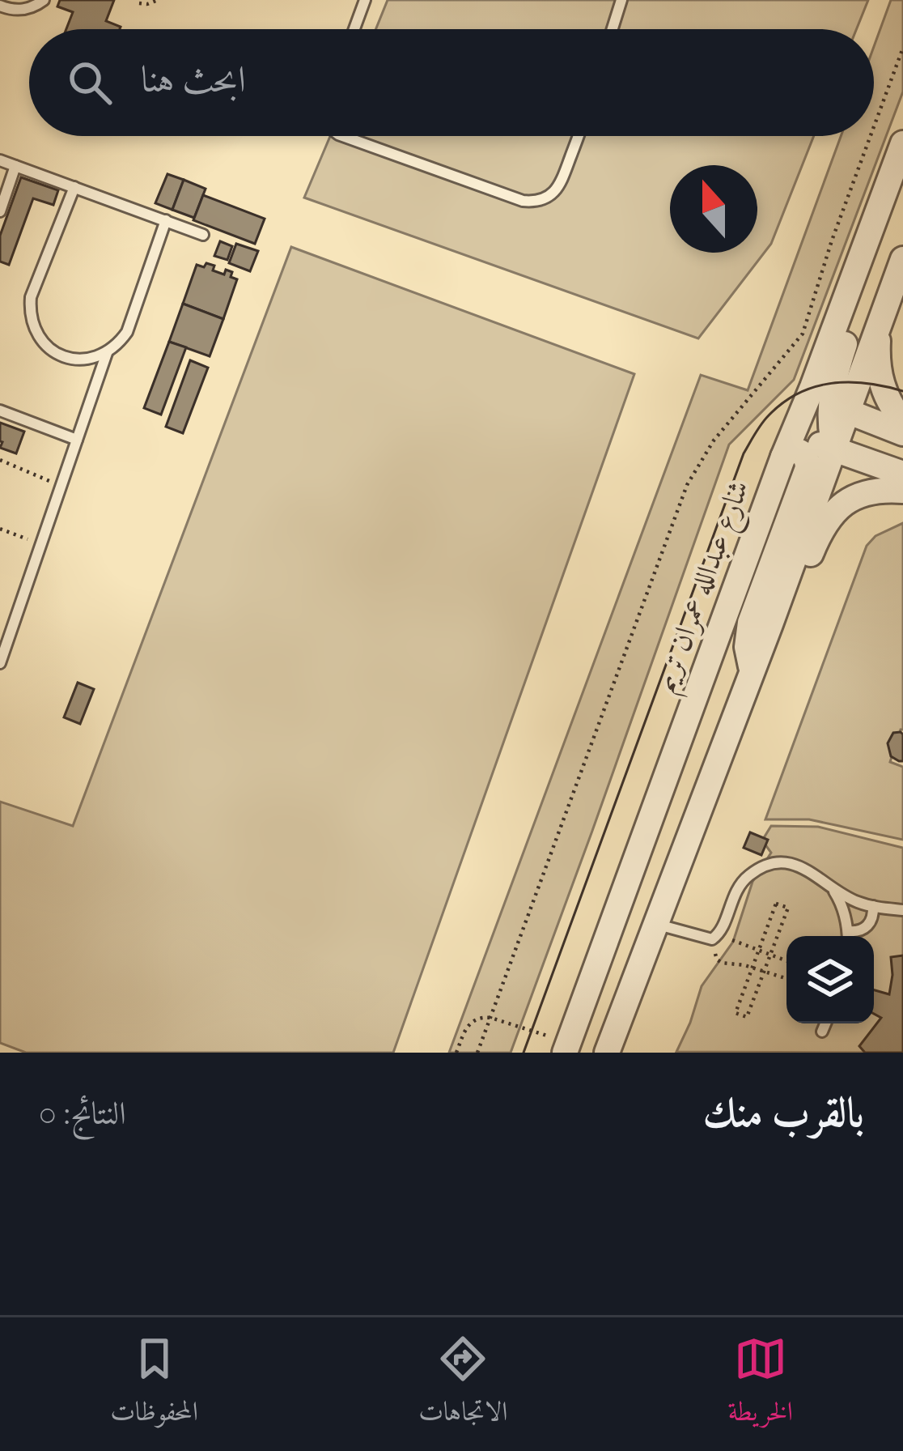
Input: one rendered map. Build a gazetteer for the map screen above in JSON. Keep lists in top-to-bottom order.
{
  "streets": {
    "street": ["شارع عبدالله عمران تريم"]
  },
  "north": "top",
  "page": {
    "search": "ابحث هنا",
    "heading": ["بالقرب منك", "النتائج: 0"],
    "nav": ["الخريطة", "الاتجاهات", "المحفوظات"]
  }
}
